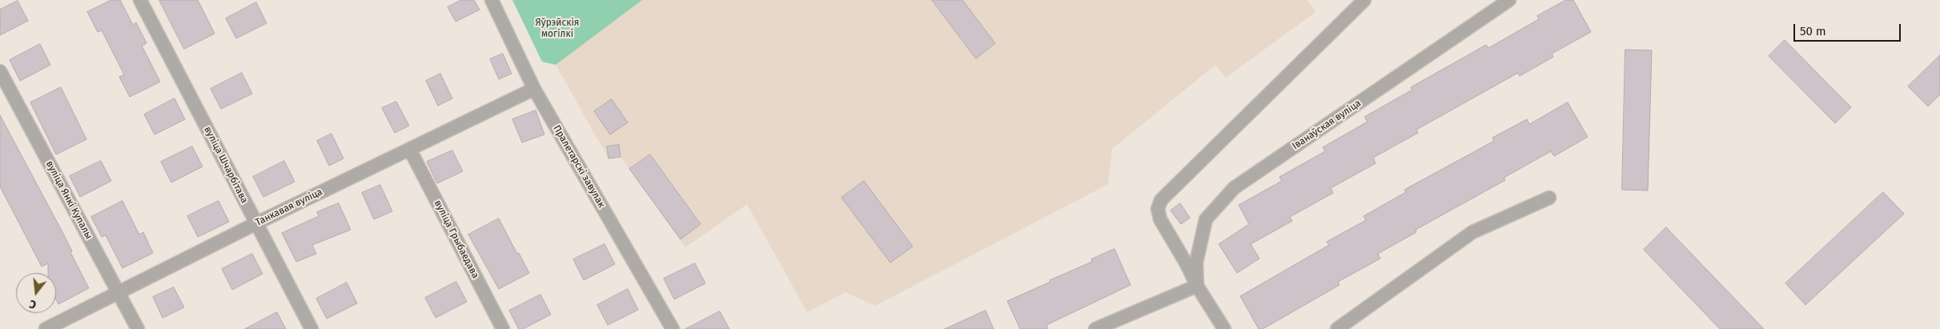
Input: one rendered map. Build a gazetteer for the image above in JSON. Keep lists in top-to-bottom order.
{
  "streets": {
    "street": [
      "Іванаўская вуліца",
      "вуліца Шчарбітава",
      "Пралетарскі завулак",
      "вуліца Янкі Купалы",
      "Танкавая вуліца",
      "вуліца Грыбаедава"
    ]
  },
  "crossings": [
    ["вуліца Шчарбітава", "Танкавая вуліца"],
    ["Пралетарскі завулак", "Танкавая вуліца"],
    ["вуліца Янкі Купалы", "Танкавая вуліца"],
    ["Танкавая вуліца", "вуліца Грыбаедава"]
  ],
  "parks": ["Яўрэйскія могілкі"],
  "scale_bar": "50 m",
  "north": "bottom"
}
